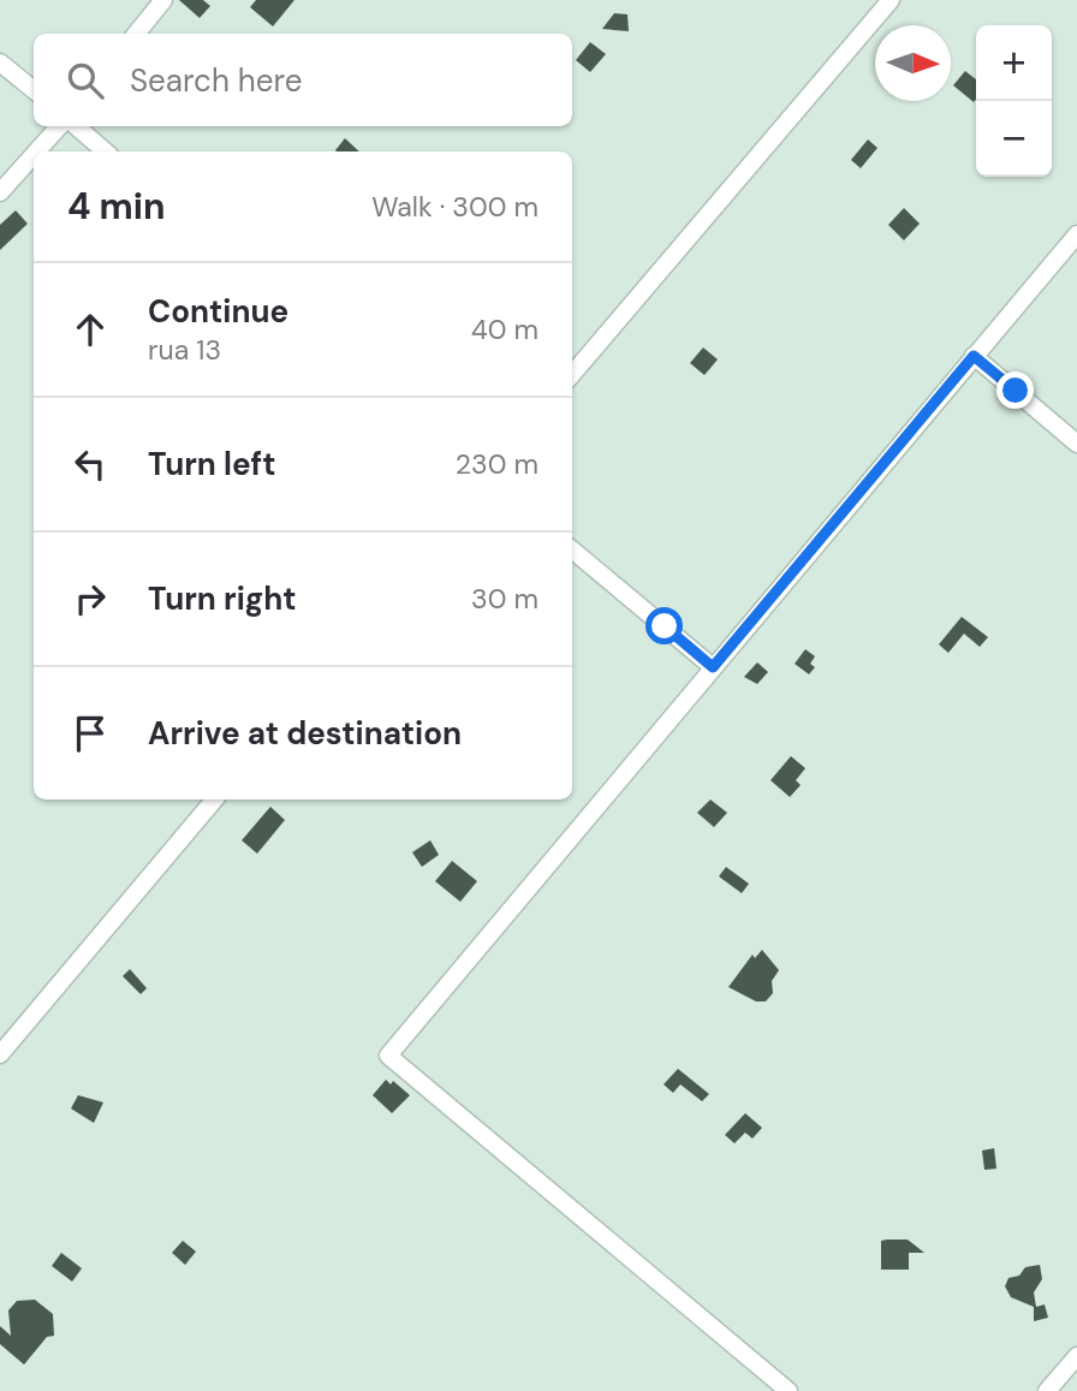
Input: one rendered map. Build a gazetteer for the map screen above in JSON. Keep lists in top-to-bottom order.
{
  "north": "right",
  "page": {
    "map_buttons": ["+", "−"],
    "search": "Search here",
    "heading": ["4 min", "Walk · 300 m"],
    "list": [
      ["Continue", "rua 13", "40 m"],
      ["Turn left", "230 m"],
      ["Turn right", "30 m"],
      "Arrive at destination"
    ]
  }
}
